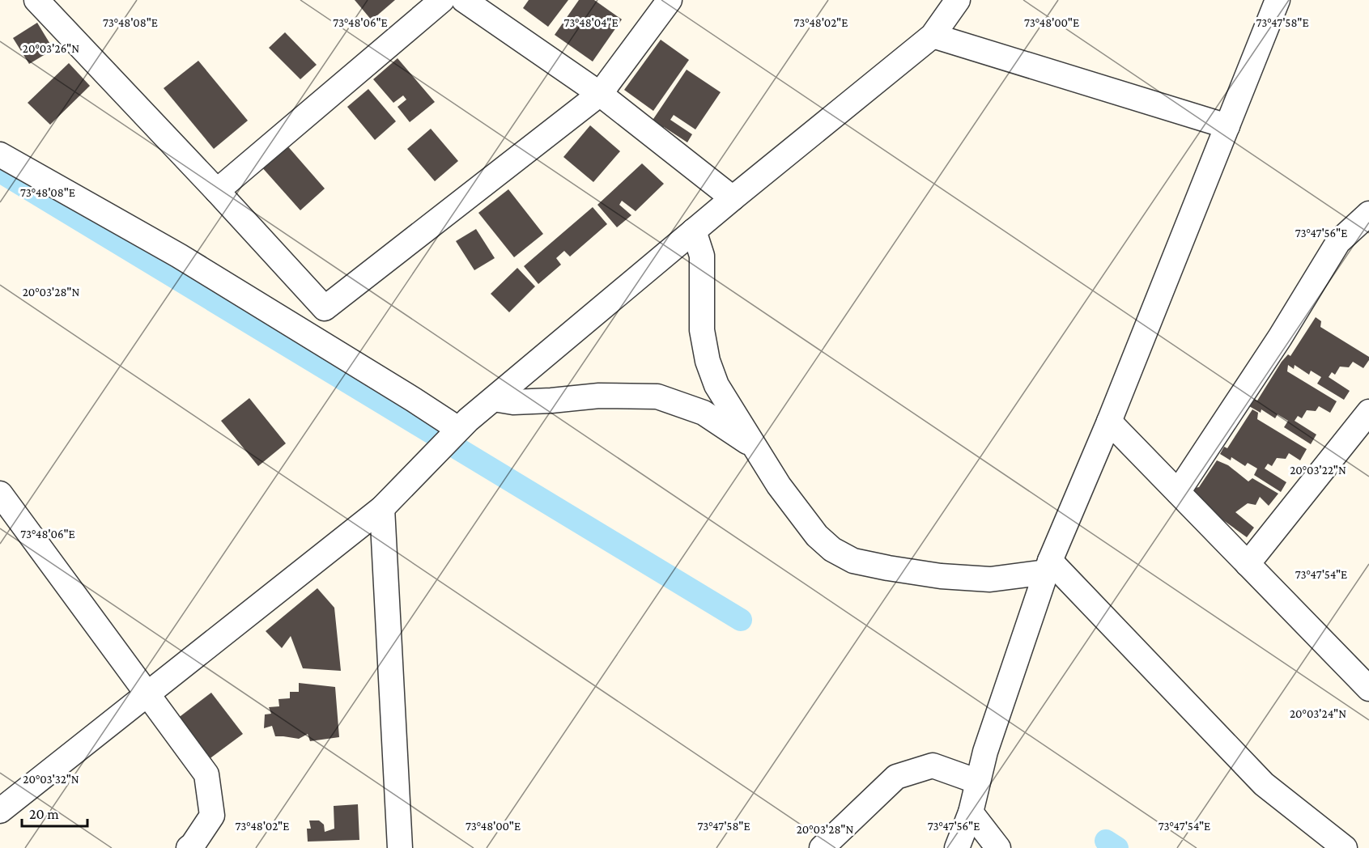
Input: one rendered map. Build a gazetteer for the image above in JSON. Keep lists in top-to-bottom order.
{
  "scale_bar": "20 m",
  "coordinates": [
    "73°48'08\"E",
    "73°48'06\"E",
    "73°48'04\"E",
    "73°48'02\"E",
    "73°48'00\"E",
    "73°47'58\"E",
    "20°03'26\"N",
    "73°47'56\"E",
    "20°03'28\"N",
    "20°03'22\"N",
    "73°47'54\"E",
    "20°03'24\"N",
    "20°03'32\"N"
  ]
}
